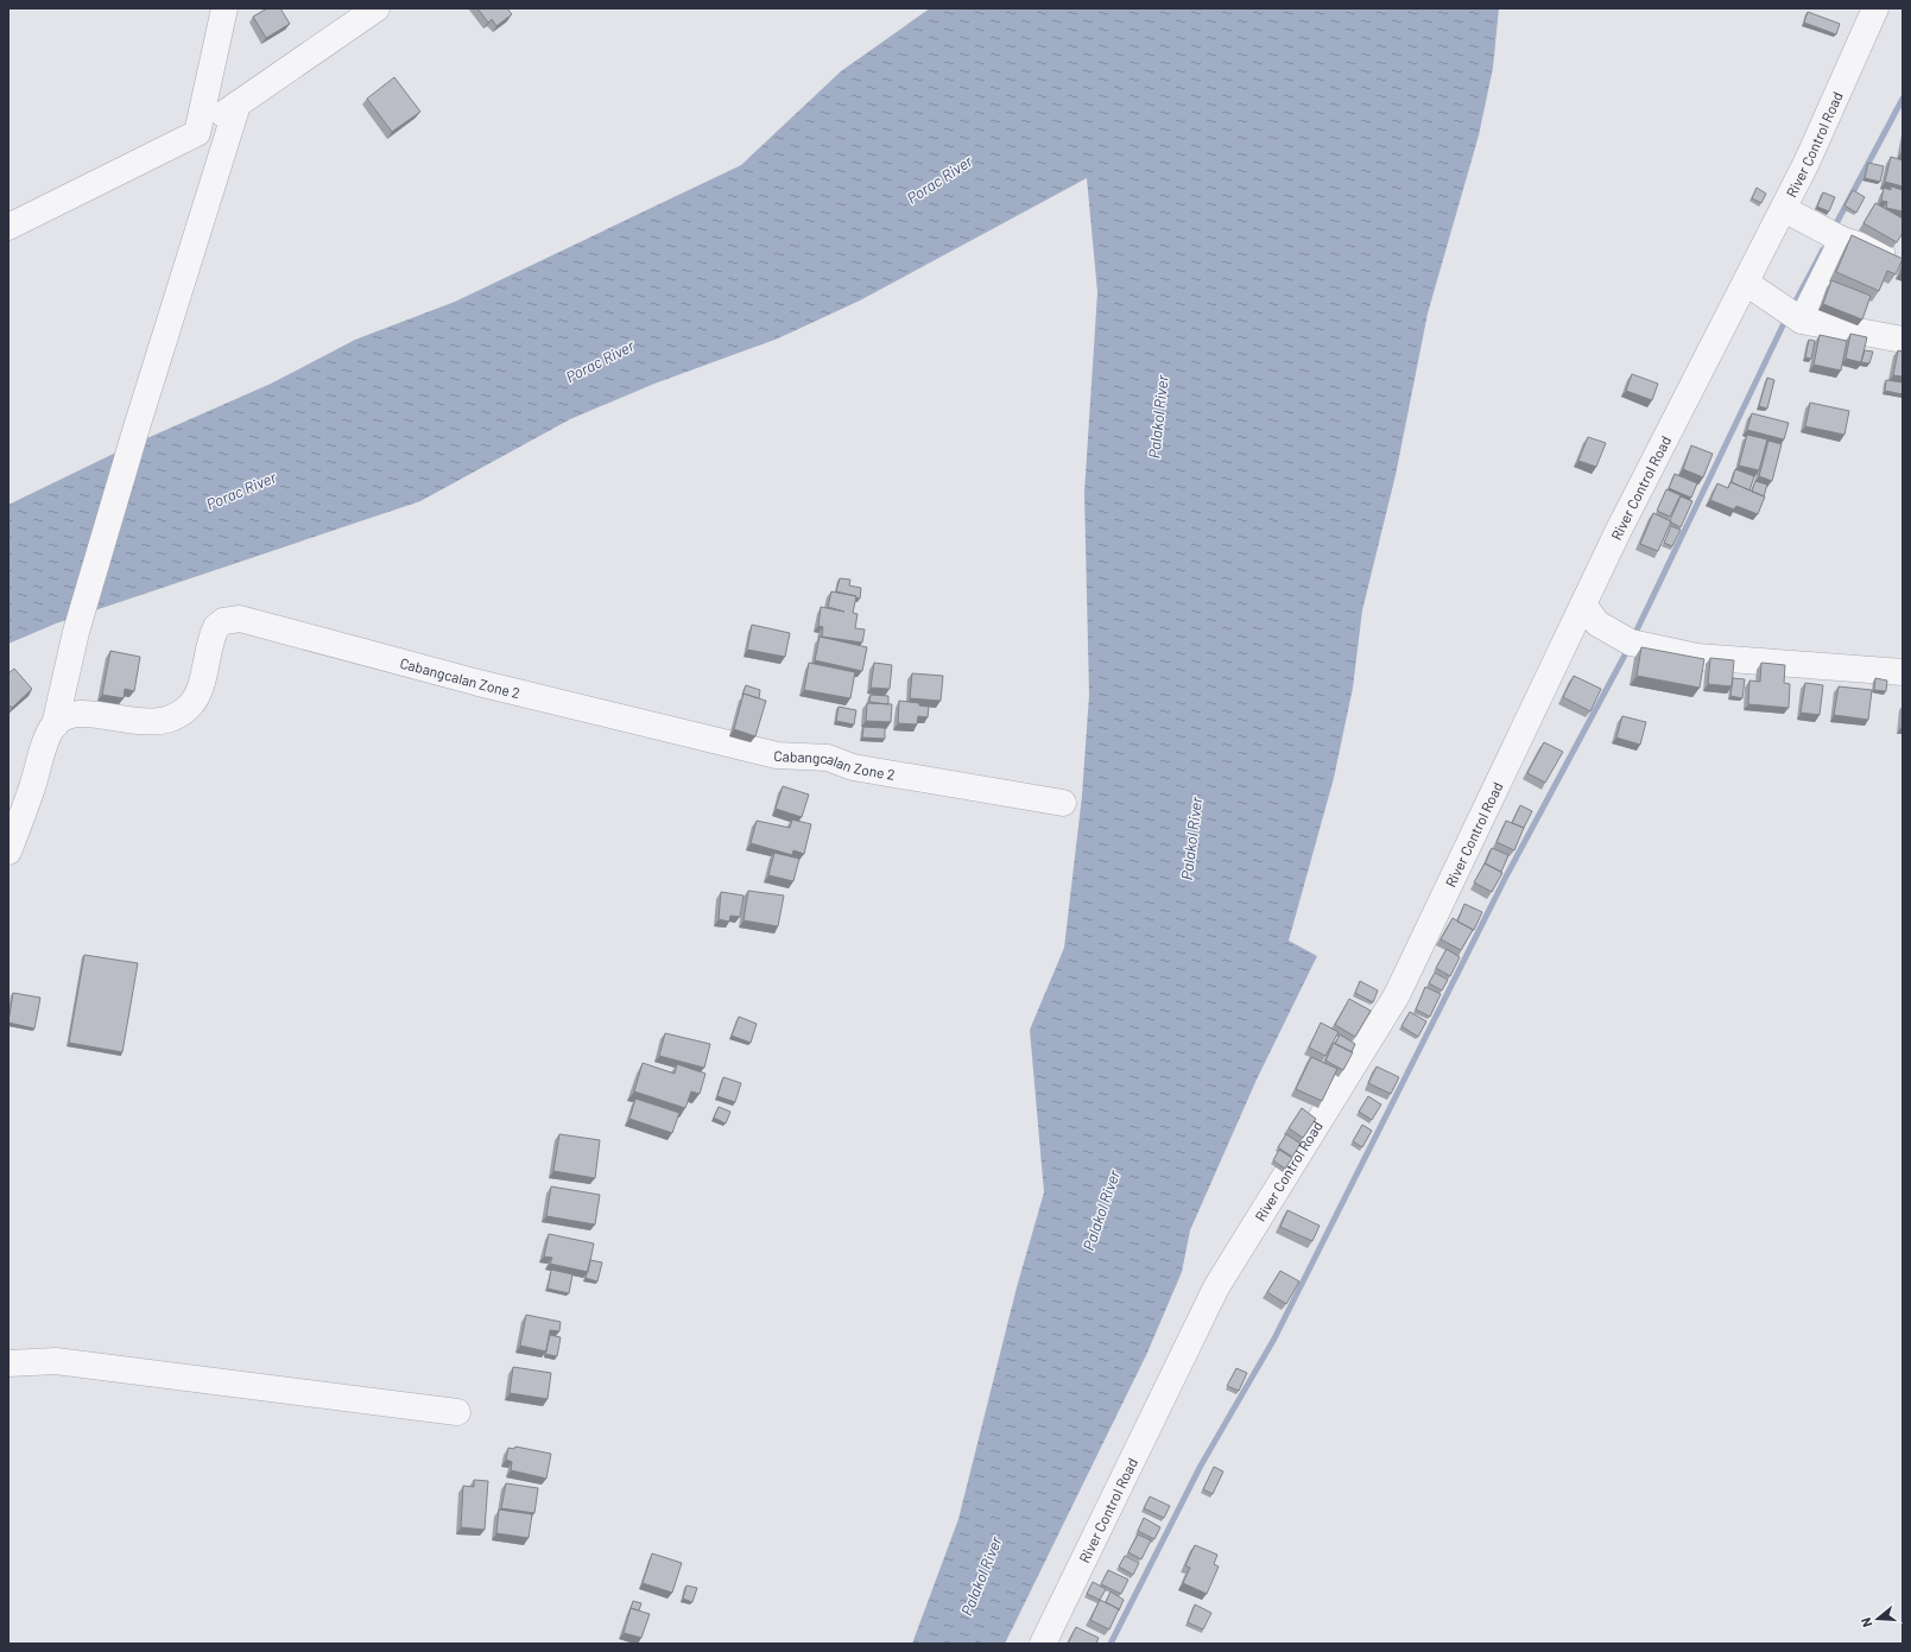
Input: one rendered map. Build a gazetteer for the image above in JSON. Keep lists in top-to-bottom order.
{
  "streets": {
    "street": ["River Control Road", "Cabangcalan Zone 2"]
  },
  "water": ["Porac River", "Palakol River"],
  "north": "left"
}
